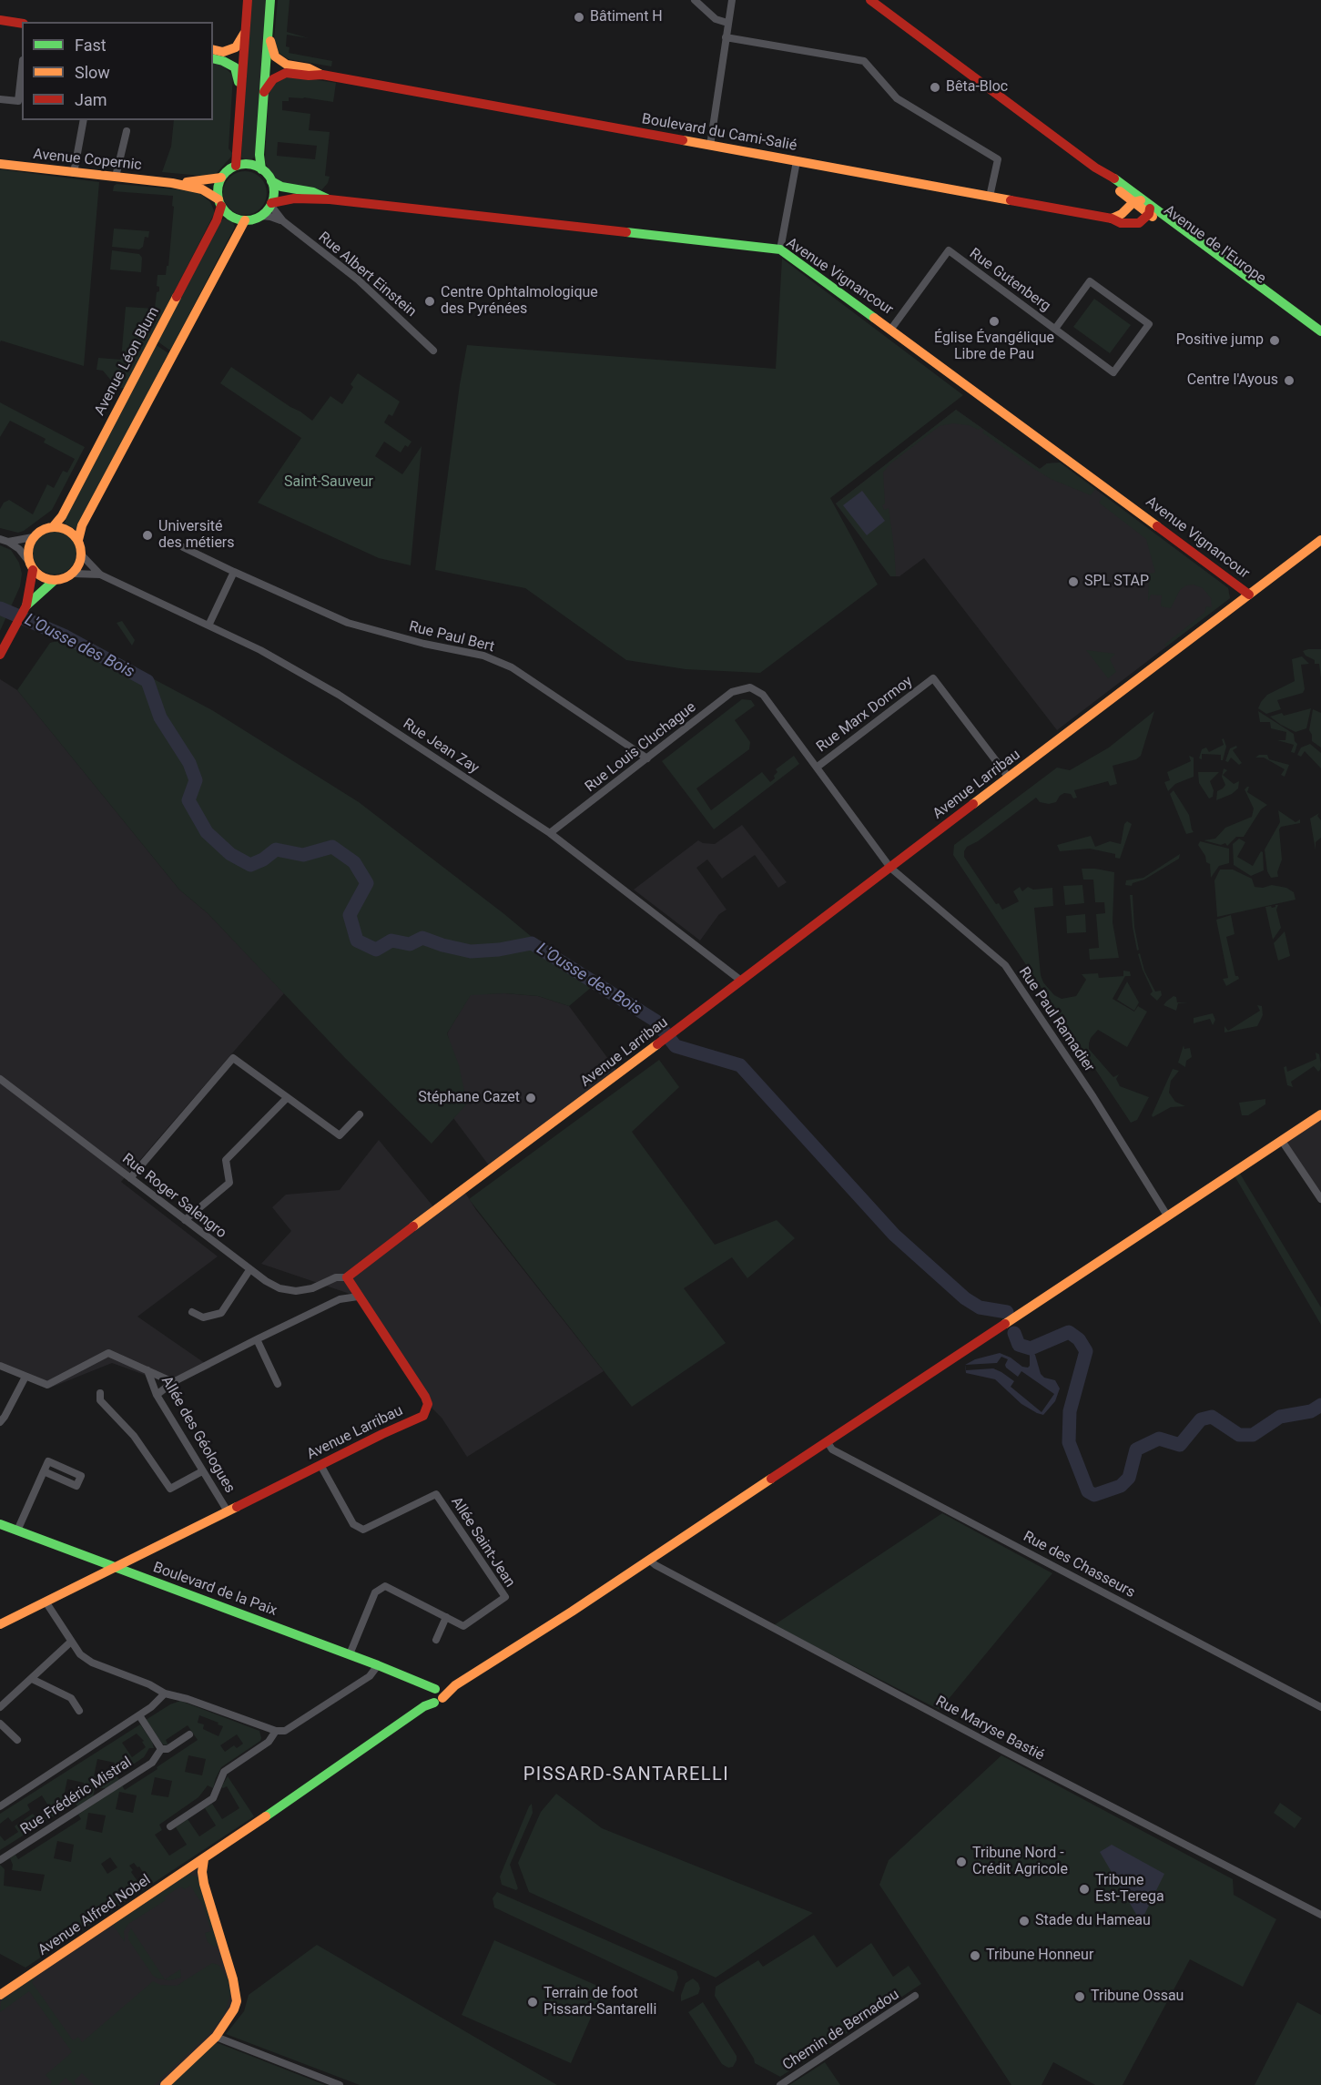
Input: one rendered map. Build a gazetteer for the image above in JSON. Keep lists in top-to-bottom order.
{
  "streets": {
    "street": [
      "Boulevard du Cami-Salié",
      "Avenue Copernic",
      "Avenue de l'Europe",
      "Rue Albert Einstein",
      "Avenue Vignancour",
      "Rue Gutenberg",
      "Avenue Léon Blum",
      "Rue Paul Bert",
      "Rue Marx Dormoy",
      "Rue Jean Zay",
      "Rue Louis Cluchague",
      "Avenue Larribau",
      "Rue Paul Ramadier",
      "Rue Roger Salengro",
      "Allée des Géologues",
      "Allée Saint-Jean",
      "Rue des Chasseurs",
      "Boulevard de la Paix",
      "Rue Maryse Bastié",
      "Rue Frédéric Mistral",
      "Avenue Alfred Nobel",
      "Chemin de Bernadou"
    ]
  },
  "crossings": [
    ["Boulevard du Cami-Salié", "Avenue de l'Europe"],
    ["Avenue Copernic", "Rue Albert Einstein"],
    ["Avenue Copernic", "Avenue Vignancour"],
    ["Avenue Copernic", "Avenue Léon Blum"],
    ["Rue Albert Einstein", "Avenue Vignancour"],
    ["Rue Albert Einstein", "Avenue Léon Blum"],
    ["Avenue Vignancour", "Rue Gutenberg"],
    ["Avenue Vignancour", "Avenue Léon Blum"],
    ["Avenue Vignancour", "Avenue Larribau"],
    ["Avenue Léon Blum", "Rue Jean Zay"],
    ["Rue Paul Bert", "Rue Louis Cluchague"],
    ["Rue Marx Dormoy", "Avenue Larribau"],
    ["Rue Marx Dormoy", "Rue Paul Ramadier"],
    ["Rue Jean Zay", "Rue Louis Cluchague"],
    ["Rue Jean Zay", "Avenue Larribau"],
    ["Rue Louis Cluchague", "Rue Paul Ramadier"],
    ["Avenue Larribau", "Rue Paul Ramadier"],
    ["Avenue Larribau", "Rue Roger Salengro"],
    ["Avenue Larribau", "Allée des Géologues"],
    ["Avenue Larribau", "Allée Saint-Jean"],
    ["Avenue Larribau", "Boulevard de la Paix"],
    ["Allée Saint-Jean", "Boulevard de la Paix"],
    ["Boulevard de la Paix", "Avenue Alfred Nobel"]
  ],
  "districts": ["PISSARD-SANTARELLI"],
  "water": ["L'Ousse des Bois"],
  "parks": ["Saint-Sauveur"],
  "places": [
    "Bâtiment H",
    "Bêta-Bloc",
    "Centre Ophtalmologique des Pyrénées",
    "Église Évangélique Libre de Pau",
    "Positive jump",
    "Centre l'Ayous",
    "Université des métiers",
    "SPL STAP",
    "Stéphane Cazet",
    "Tribune Nord - Crédit Agricole",
    "Tribune Est-Terega",
    "Stade du Hameau",
    "Tribune Honneur",
    "Tribune Ossau",
    "Terrain de foot Pissard-Santarelli"
  ],
  "legend": ["Fast", "Slow", "Jam"]
}
